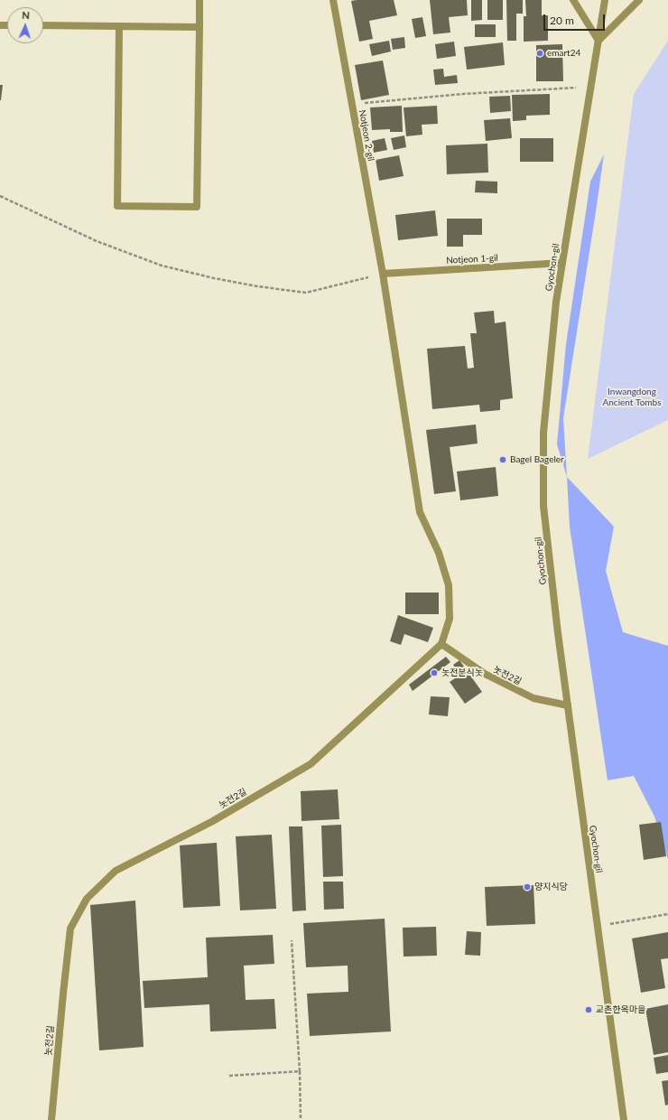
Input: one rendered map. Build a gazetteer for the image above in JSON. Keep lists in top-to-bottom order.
{
  "streets": {
    "street": [
      "Notjeon 2-gil",
      "Notjeon 1-gil",
      "Gyochon-gil",
      "놋전2길"
    ]
  },
  "crossings": [
    ["Notjeon 2-gil", "Notjeon 1-gil"],
    ["Notjeon 2-gil", "놋전2길"],
    ["Notjeon 1-gil", "Gyochon-gil"],
    ["Gyochon-gil", "놋전2길"]
  ],
  "parks": ["Inwangdong Ancient Tombs"],
  "places": [
    "emart24",
    "Bagel Bageler",
    "놋전분식놋",
    "양지식당",
    "교촌한옥마을"
  ],
  "scale_bar": "20 m",
  "north": "top"
}
